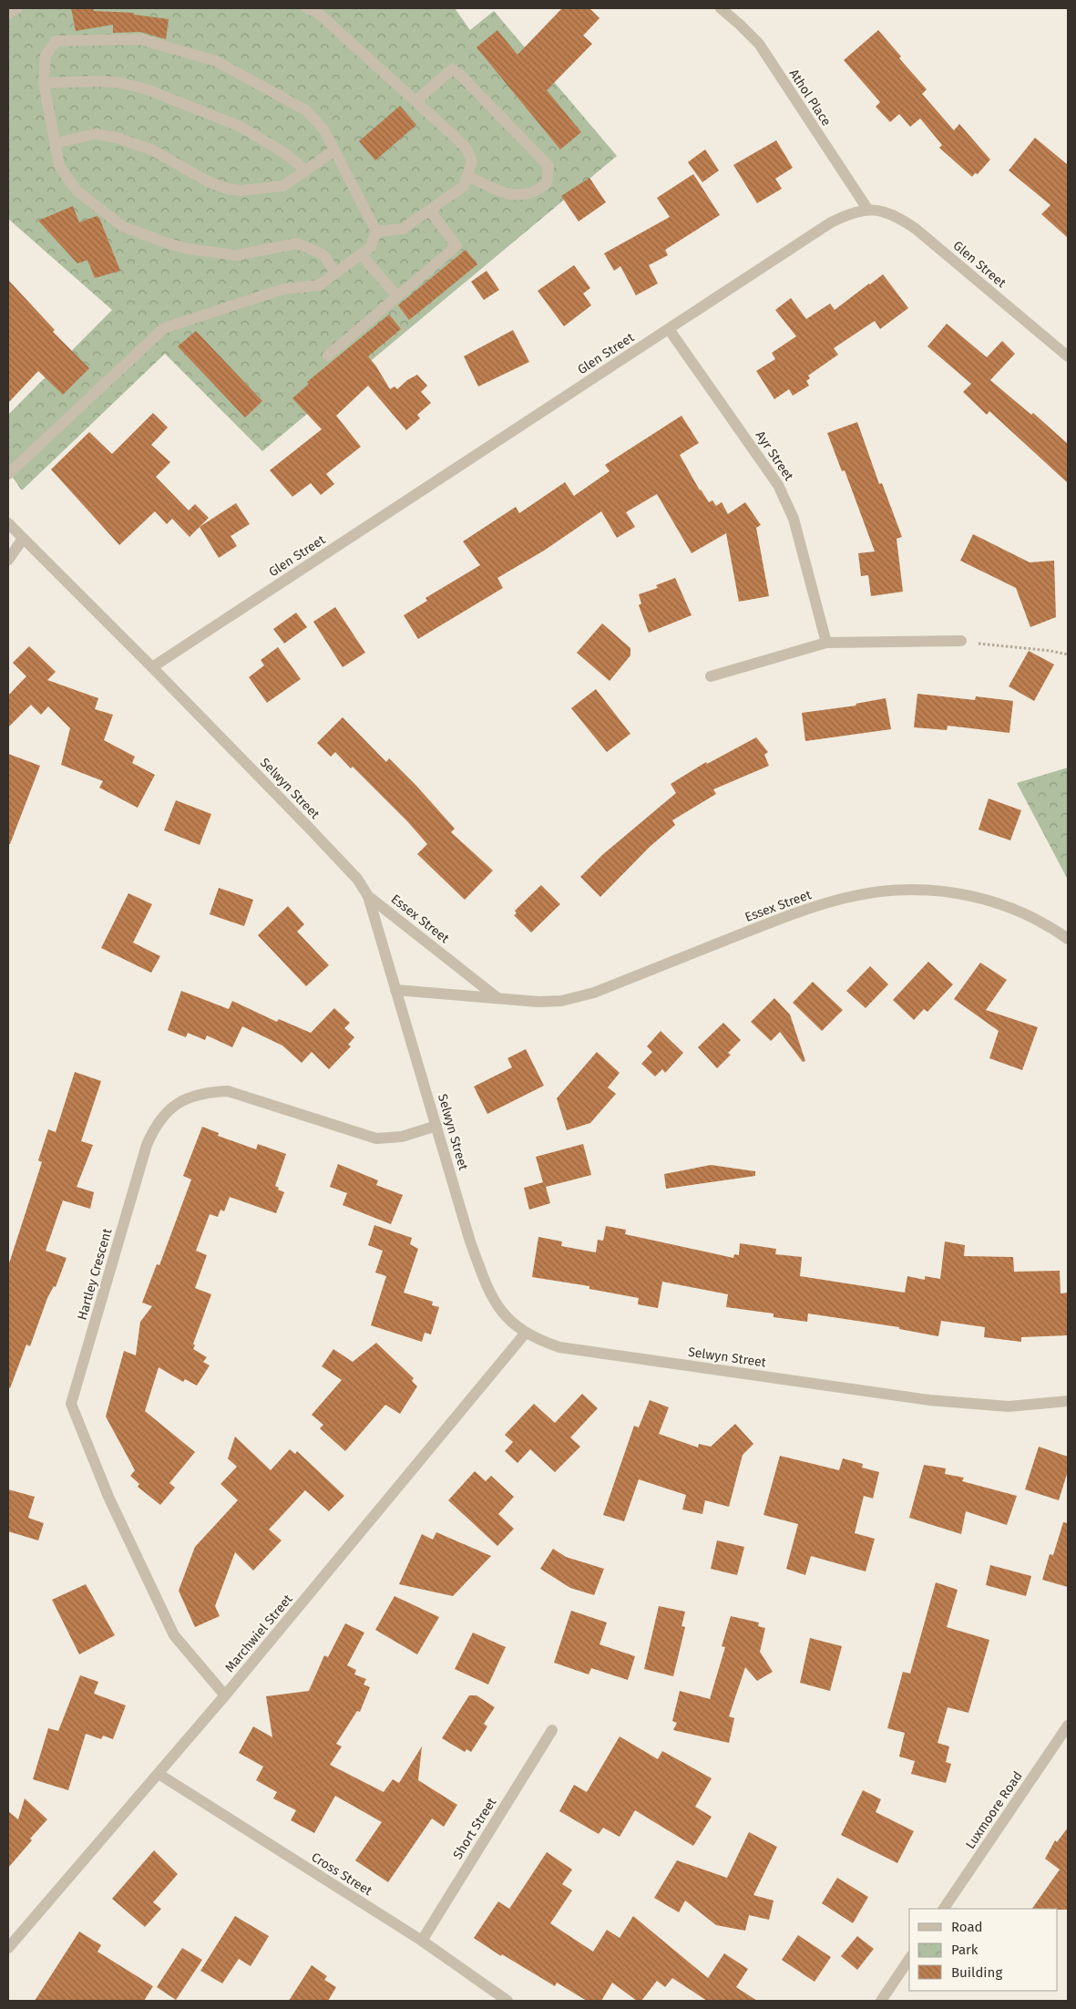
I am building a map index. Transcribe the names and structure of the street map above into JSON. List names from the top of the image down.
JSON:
{
  "streets": {
    "street": [
      "Athol Place",
      "Glen Street",
      "Ayr Street",
      "Selwyn Street",
      "Essex Street",
      "Hartley Crescent",
      "Marchwiel Street",
      "Luxmoore Road",
      "Short Street",
      "Cross Street"
    ]
  },
  "crossings": [
    ["Athol Place", "Glen Street"],
    ["Glen Street", "Ayr Street"],
    ["Glen Street", "Selwyn Street"],
    ["Selwyn Street", "Essex Street"],
    ["Selwyn Street", "Hartley Crescent"],
    ["Selwyn Street", "Marchwiel Street"],
    ["Hartley Crescent", "Marchwiel Street"],
    ["Marchwiel Street", "Cross Street"],
    ["Short Street", "Cross Street"]
  ],
  "legend": ["Road", "Park", "Building"]
}
